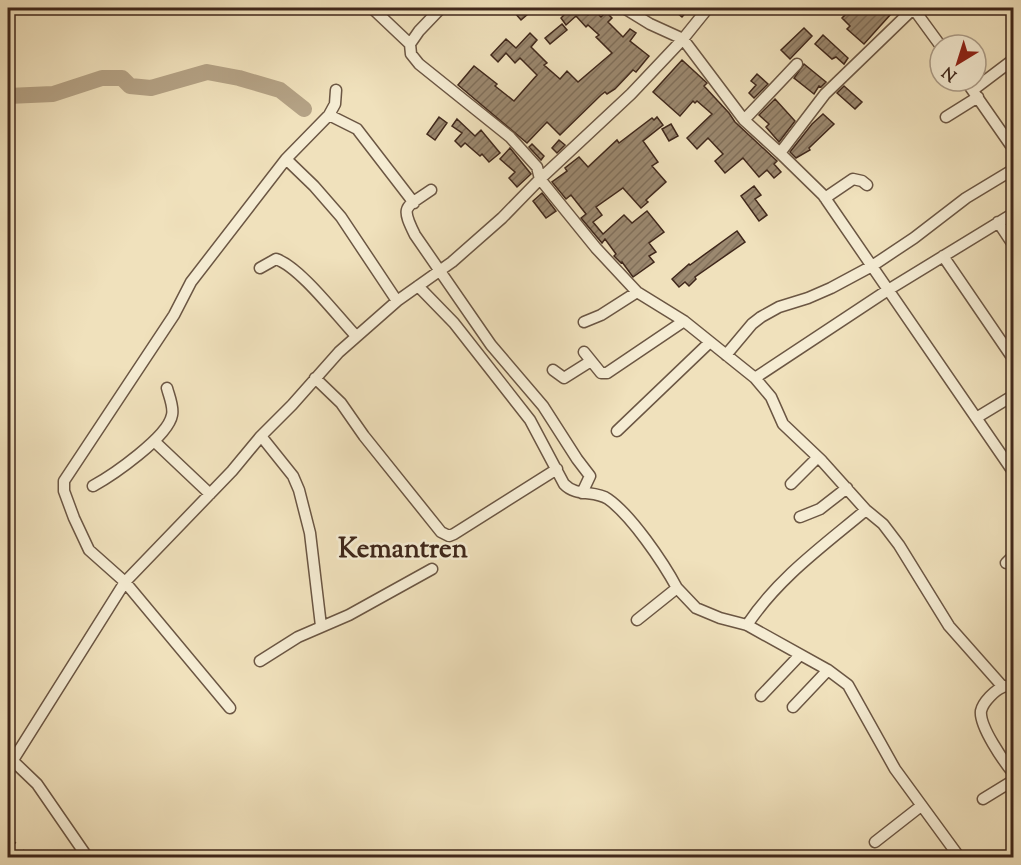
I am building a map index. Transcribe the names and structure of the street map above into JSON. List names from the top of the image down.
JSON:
{
  "districts": ["Kemantren"],
  "north": "bottom left"
}
